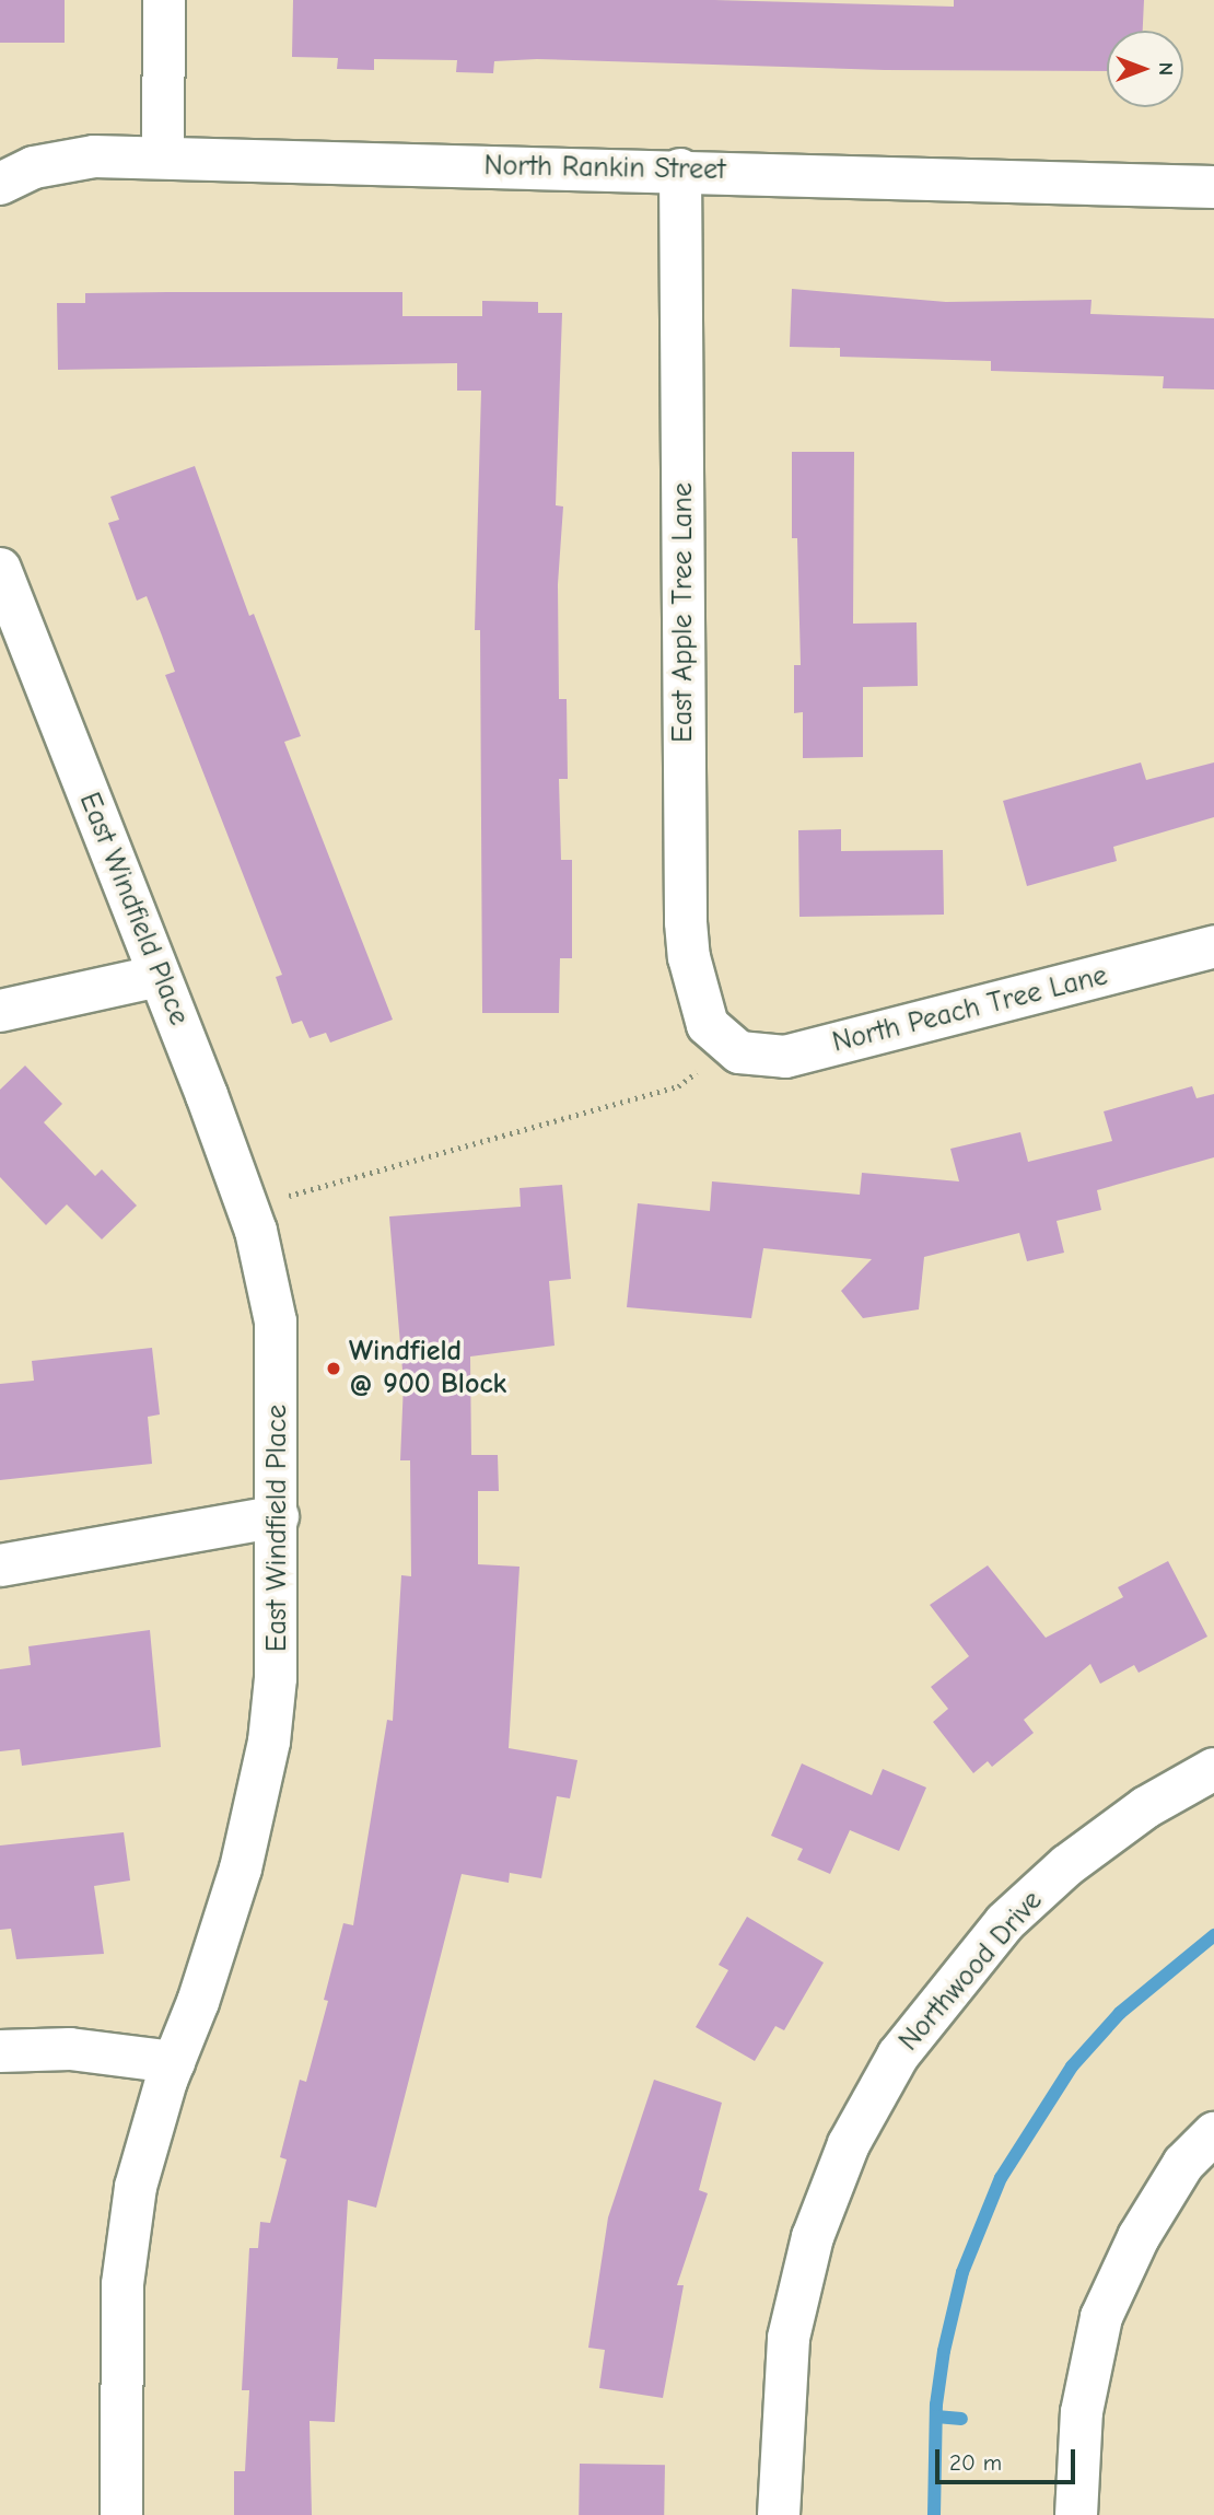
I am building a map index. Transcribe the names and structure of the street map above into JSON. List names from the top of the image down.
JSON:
{
  "streets": {
    "street": [
      "North Rankin Street",
      "East Apple Tree Lane",
      "East Windfield Place",
      "North Peach Tree Lane",
      "Northwood Drive"
    ]
  },
  "crossings": [
    ["North Rankin Street", "East Apple Tree Lane"],
    ["East Apple Tree Lane", "North Peach Tree Lane"]
  ],
  "places": ["Windfield @ 900 Block"],
  "scale_bar": "20 m",
  "north": "right"
}
